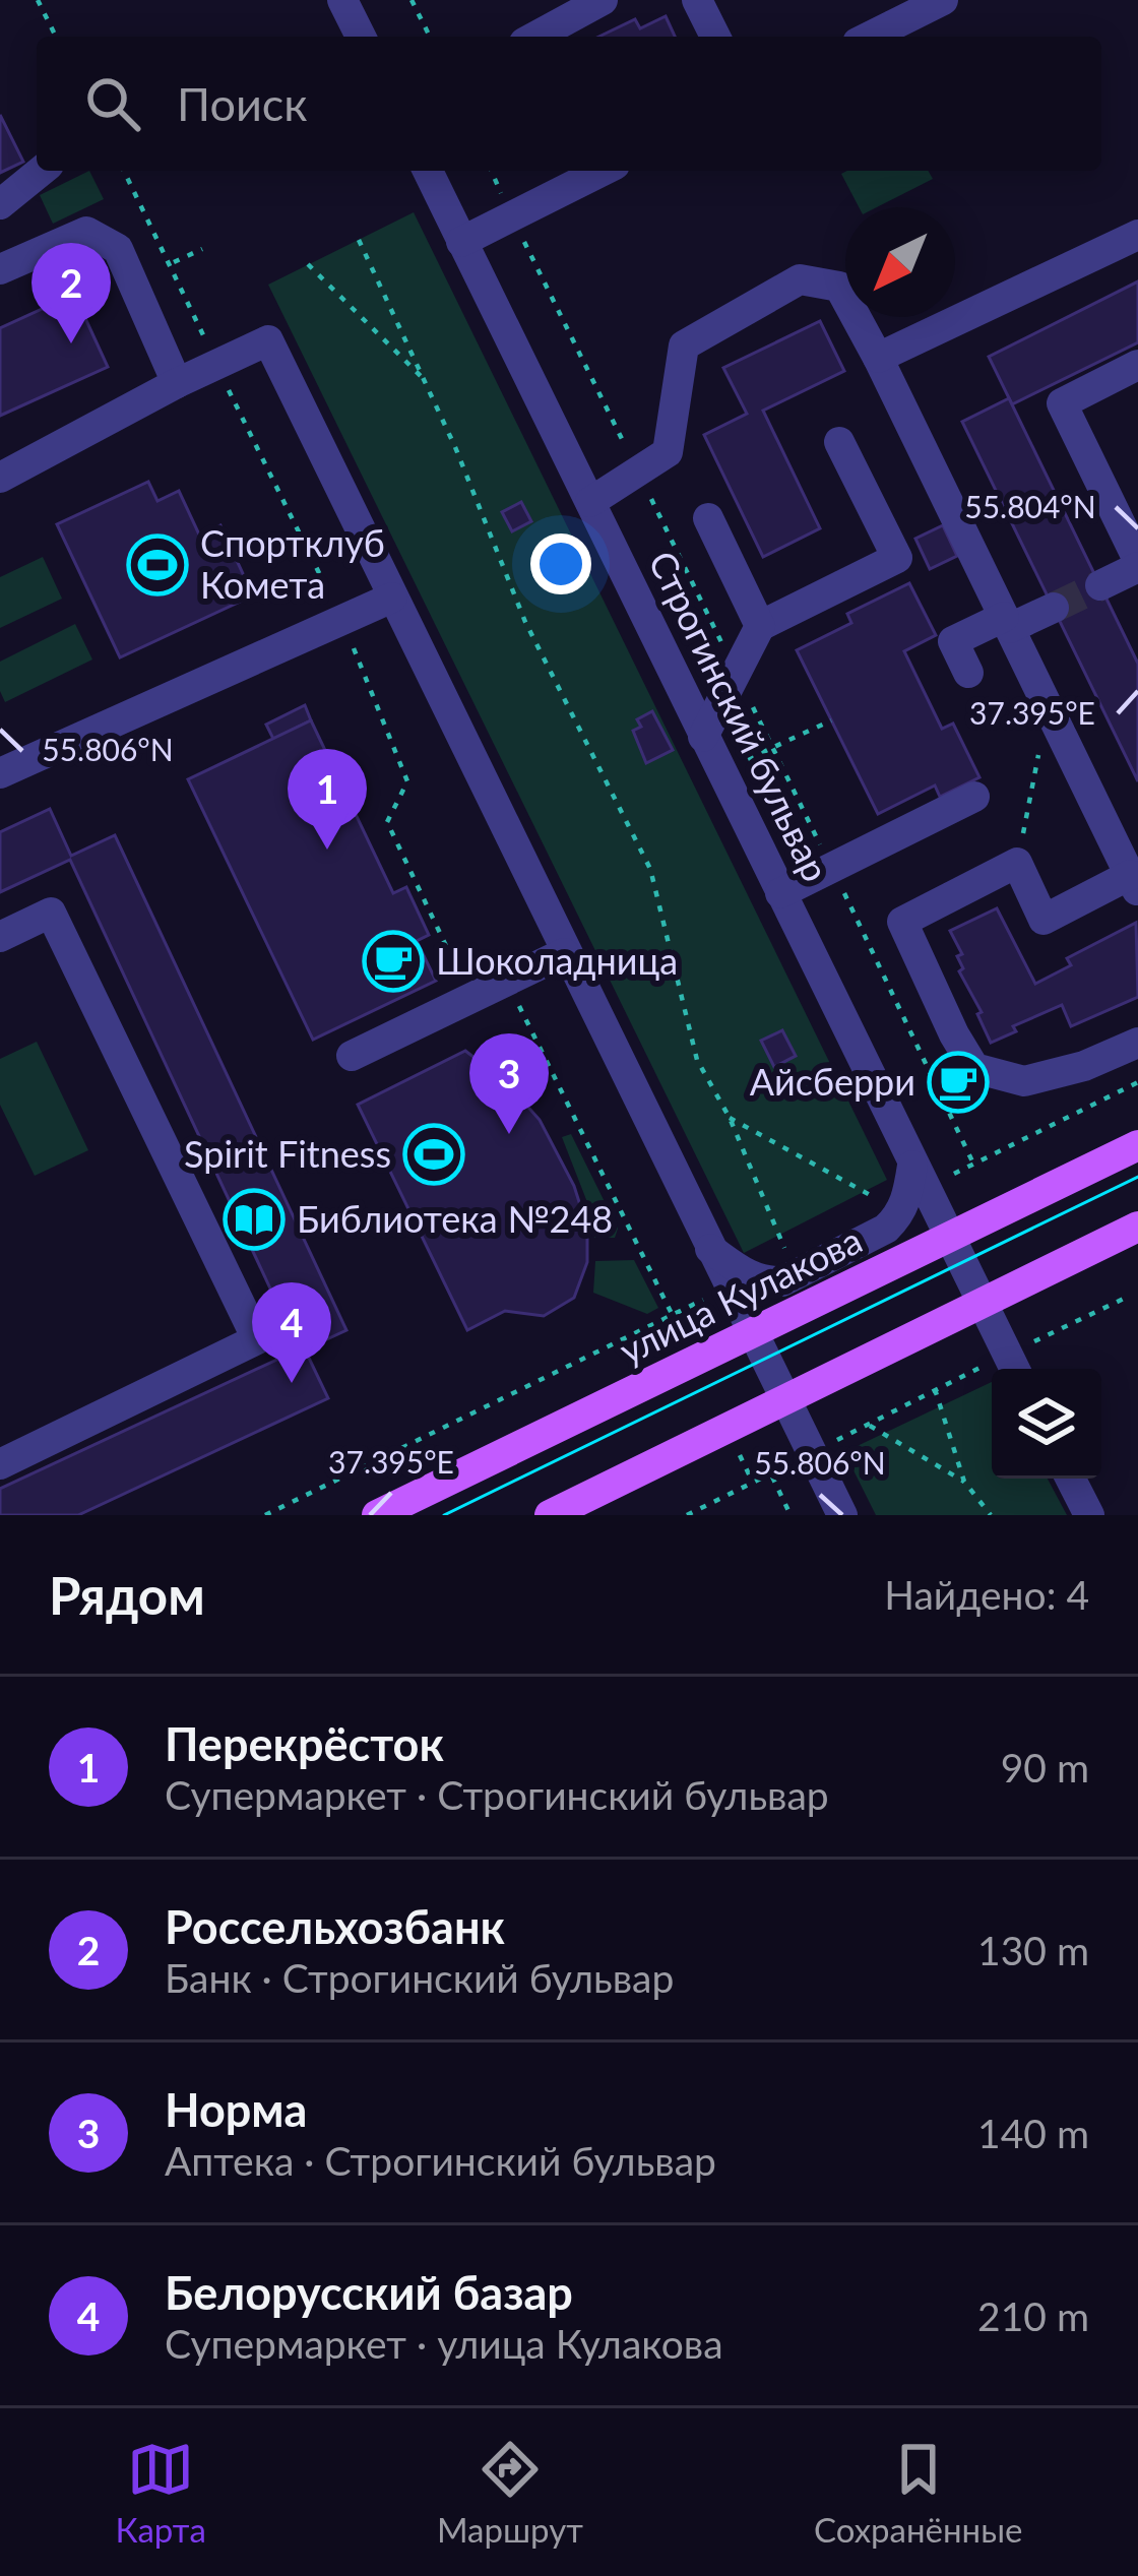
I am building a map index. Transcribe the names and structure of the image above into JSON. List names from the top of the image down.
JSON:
{
  "streets": {
    "main road": ["улица Кулакова"],
    "street": ["Строгинский бульвар"]
  },
  "crossings": [
    ["Строгинский бульвар", "улица Кулакова"]
  ],
  "places": {
    "sports": ["Спортклуб Комета", "Spirit Fitness"],
    "cafe": ["Шоколадница", "Айсберри"],
    "library": ["Библиотека №248"]
  },
  "north": "bottom left",
  "page": {
    "search": "Поиск",
    "pins": [
      "2",
      "1",
      "3",
      "4"
    ],
    "heading": ["Рядом", "Найдено: 4"],
    "list": [
      {
        "mark": "1",
        "name": "Перекрёсток",
        "note": "Супермаркет · Строгинский бульвар",
        "value": "90 m"
      },
      {
        "mark": "2",
        "name": "Россельхозбанк",
        "note": "Банк · Строгинский бульвар",
        "value": "130 m"
      },
      {
        "mark": "3",
        "name": "Норма",
        "note": "Аптека · Строгинский бульвар",
        "value": "140 m"
      },
      {
        "mark": "4",
        "name": "Белорусский базар",
        "note": "Супермаркет · улица Кулакова",
        "value": "210 m"
      }
    ],
    "nav": ["Карта", "Маршрут", "Сохранённые"]
  },
  "coordinates": ["55.804°N", "37.395°E", "55.806°N"]
}
